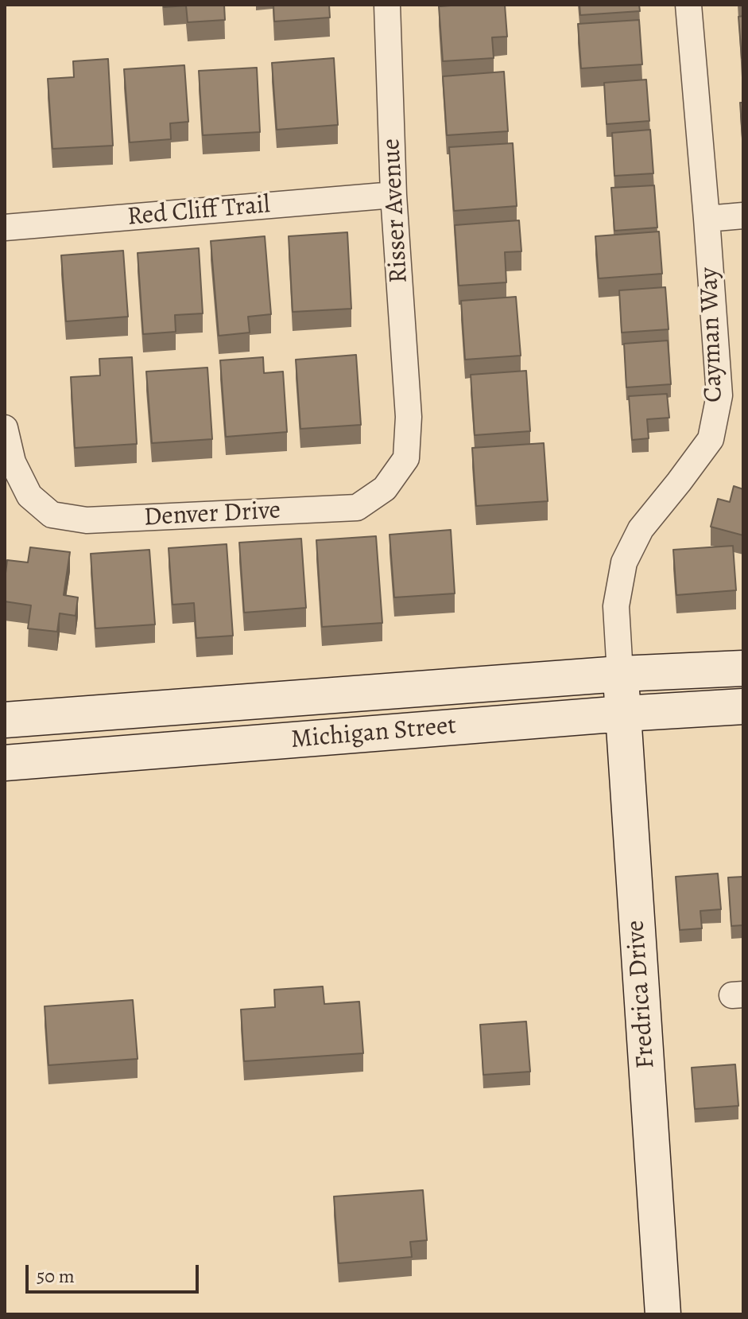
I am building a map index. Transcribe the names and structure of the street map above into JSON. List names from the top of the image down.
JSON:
{
  "streets": {
    "street": [
      "Risser Avenue",
      "Red Cliff Trail",
      "Cayman Way",
      "Denver Drive",
      "Michigan Street",
      "Fredrica Drive"
    ]
  },
  "crossings": [
    ["Risser Avenue", "Red Cliff Trail"],
    ["Risser Avenue", "Denver Drive"],
    ["Cayman Way", "Michigan Street"],
    ["Cayman Way", "Fredrica Drive"],
    ["Michigan Street", "Fredrica Drive"]
  ],
  "scale_bar": "50 m"
}
